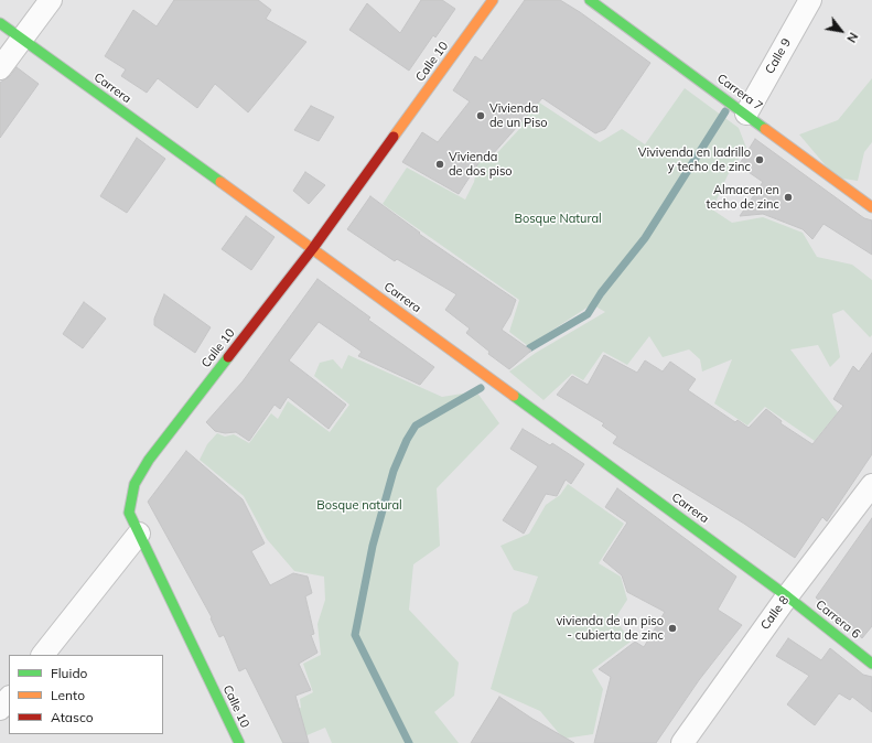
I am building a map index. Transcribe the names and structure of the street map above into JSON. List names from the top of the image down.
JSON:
{
  "streets": {
    "street": [
      "Calle 9",
      "Calle 10",
      "Carrera",
      "Carrera 7",
      "Calle 8",
      "Carrera 6"
    ]
  },
  "crossings": [
    ["Calle 9", "Carrera 7"],
    ["Calle 10", "Carrera"],
    ["Carrera", "Calle 8"],
    ["Carrera", "Carrera 6"],
    ["Calle 8", "Carrera 6"]
  ],
  "parks": ["Bosque Natural", "Bosque natural"],
  "places": [
    "Vivienda de un Piso",
    "Vivivenda en ladrillo y techo de zinc",
    "Vivienda de dos piso",
    "Almacen en techo de zinc",
    "vivienda de un piso - cubierta de zinc"
  ],
  "legend": ["Fluido", "Lento", "Atasco"],
  "north": "bottom right"
}
